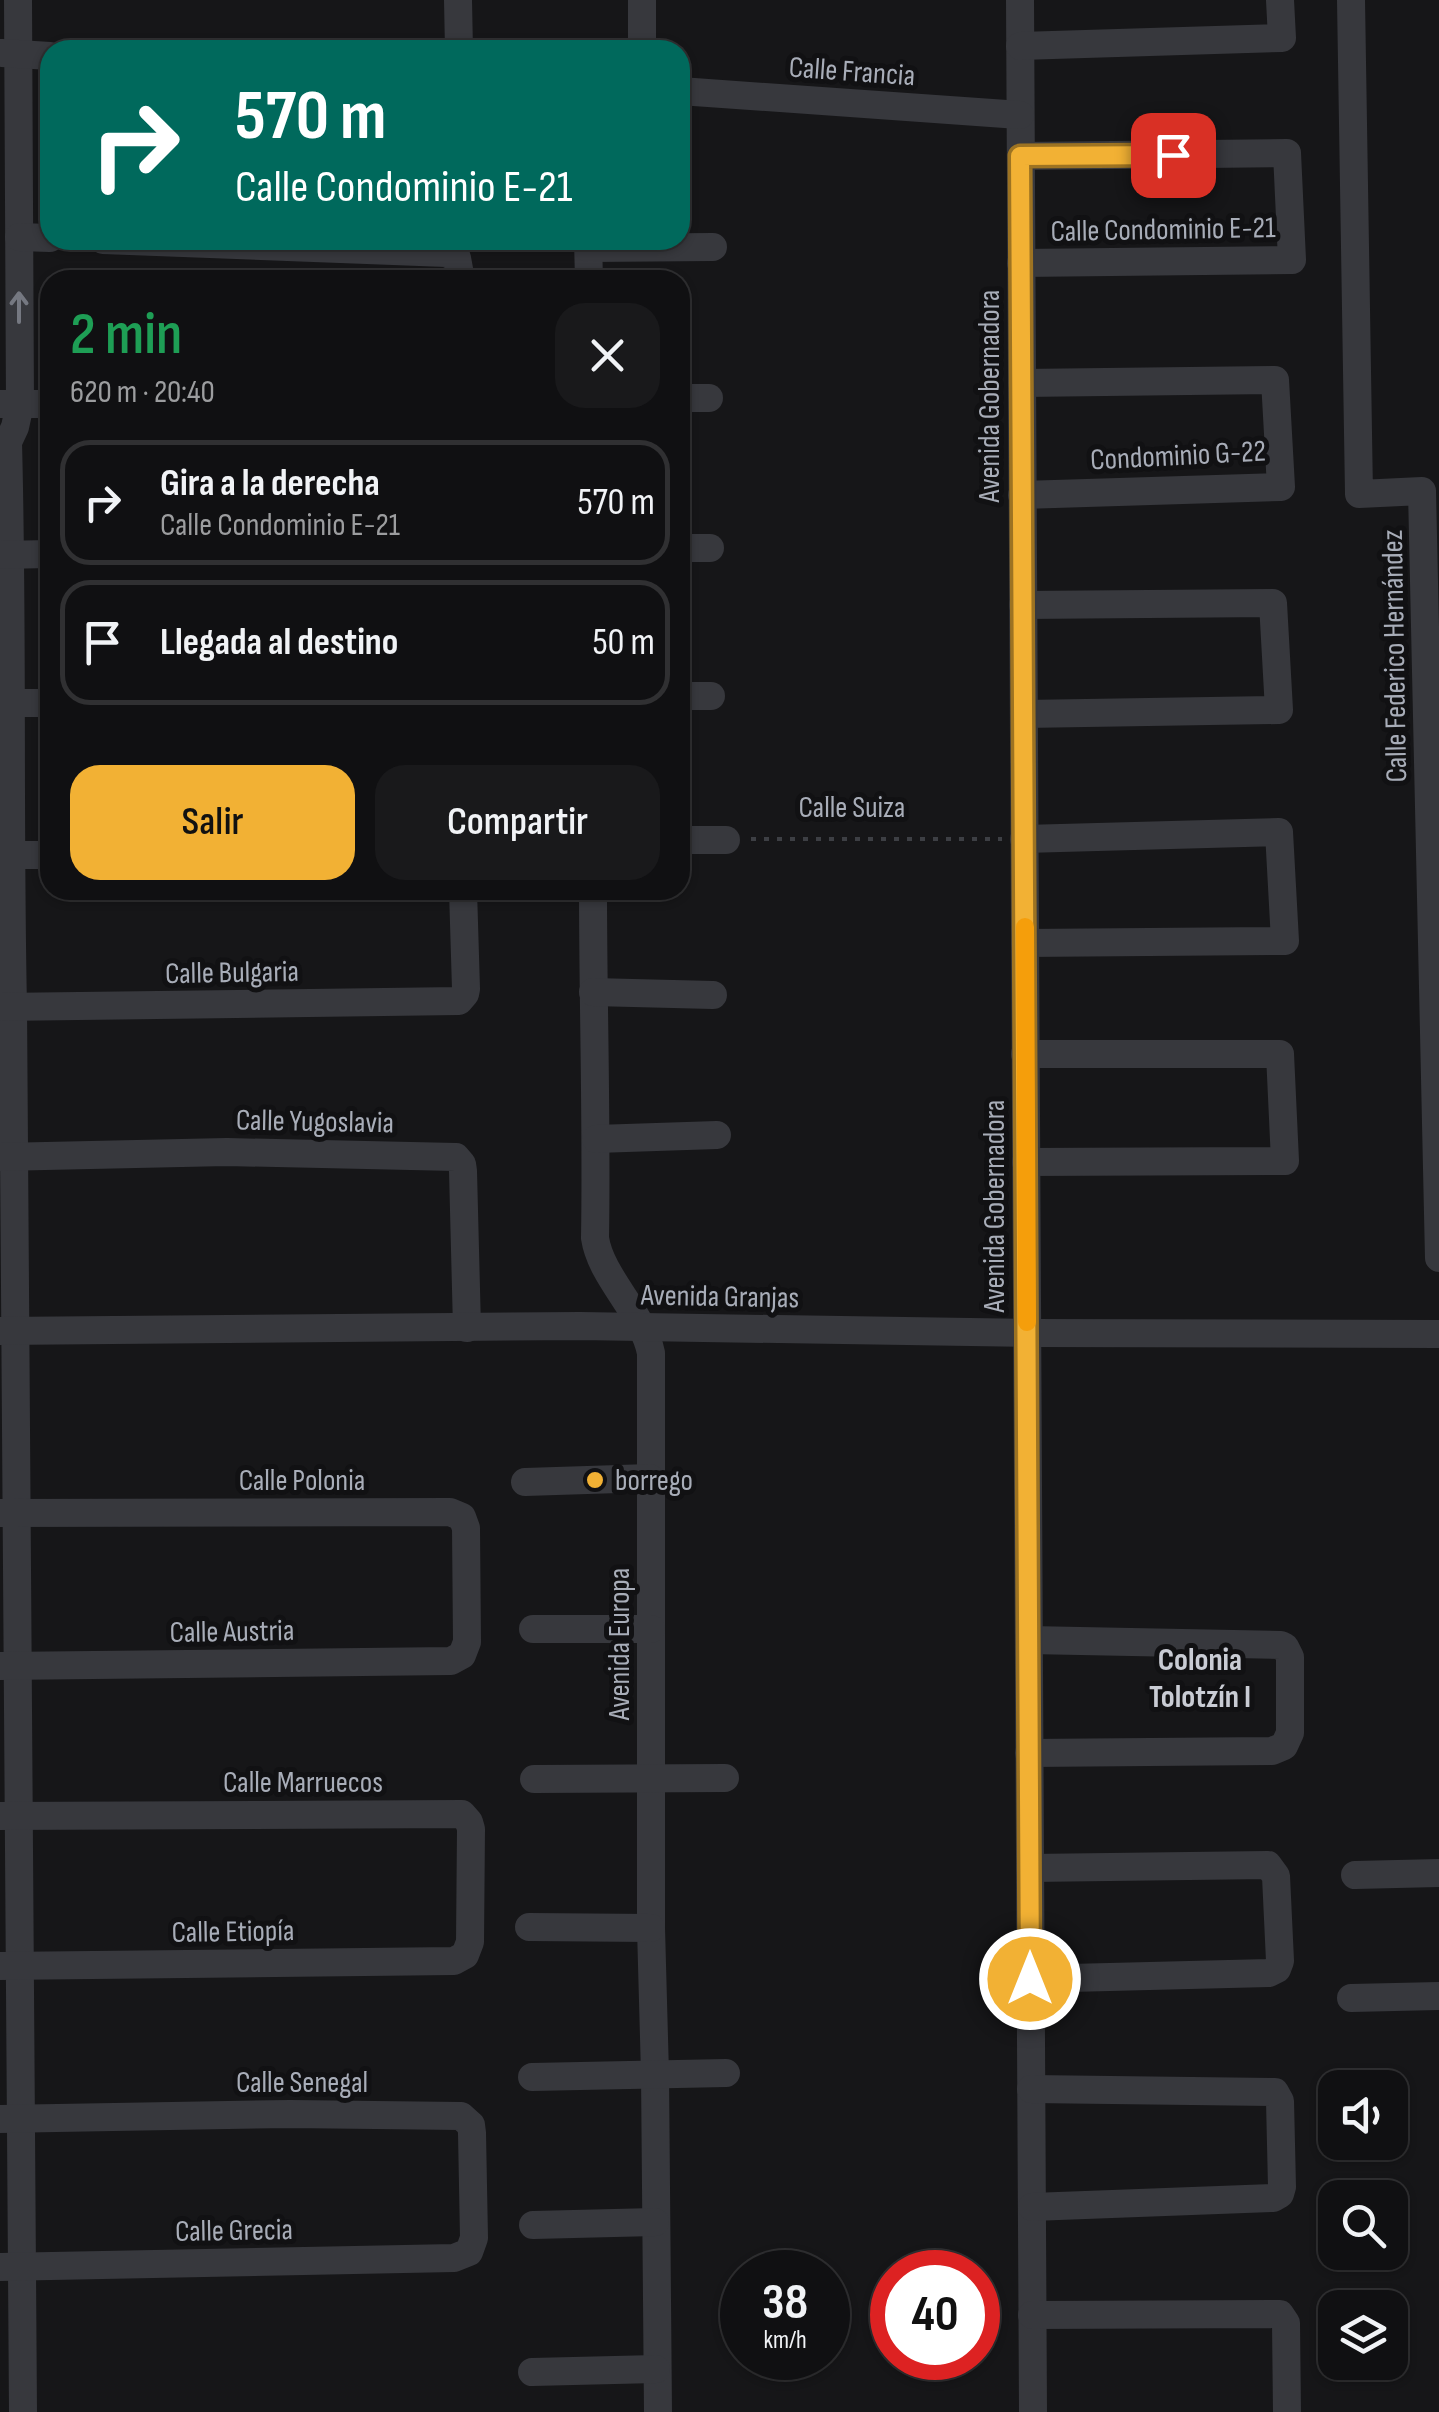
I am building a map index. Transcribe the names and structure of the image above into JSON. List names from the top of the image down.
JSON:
{
  "streets": {
    "street": [
      "Calle Francia",
      "Calle Condominio E-21",
      "Avenida Gobernadora",
      "Condominio G-22",
      "Calle Federico Hernández",
      "Calle Bulgaria",
      "Calle Yugoslavia",
      "Avenida Granjas",
      "Calle Polonia",
      "Calle Austria",
      "Avenida Europa",
      "Calle Marruecos",
      "Calle Etiopía",
      "Calle Senegal",
      "Calle Grecia"
    ],
    "path": ["Calle Suiza"]
  },
  "crossings": [
    ["Calle Francia", "Avenida Gobernadora"],
    ["Calle Condominio E-21", "Avenida Gobernadora"],
    ["Avenida Gobernadora", "Condominio G-22"],
    ["Avenida Gobernadora", "Calle Suiza"],
    ["Avenida Gobernadora", "Avenida Granjas"],
    ["Calle Yugoslavia", "Avenida Granjas"],
    ["Avenida Granjas", "Avenida Europa"],
    ["Calle Polonia", "Calle Austria"],
    ["Calle Marruecos", "Calle Etiopía"],
    ["Calle Senegal", "Calle Grecia"]
  ],
  "districts": ["Colonia Tolotzín I"],
  "places": ["borrego"],
  "page": {
    "turn": ["570 m", "Calle Condominio E-21"],
    "heading": ["2 min", "620 m · 20:40"],
    "list": [
      {
        "name": "Gira a la derecha",
        "note": "Calle Condominio E-21",
        "value": "570 m"
      },
      {
        "name": "Llegada al destino",
        "value": "50 m"
      }
    ],
    "buttons": ["Salir", "Compartir"],
    "speed": "38 km/h",
    "limit": "40"
  }
}
